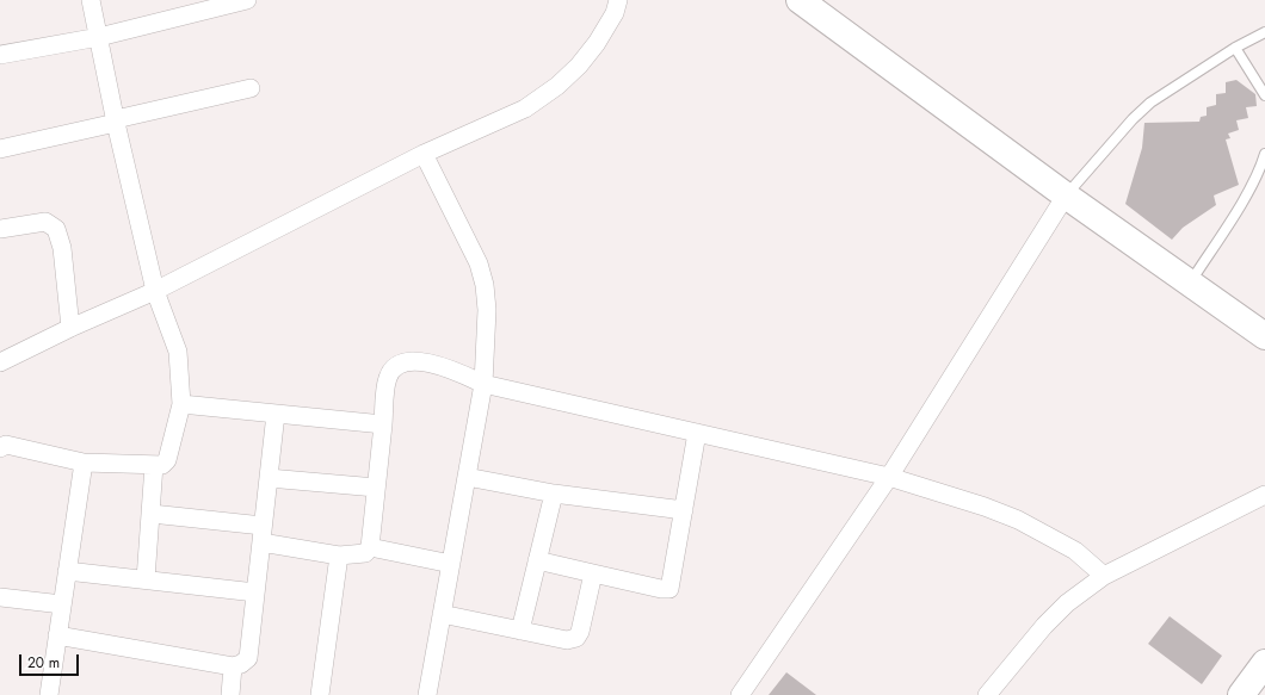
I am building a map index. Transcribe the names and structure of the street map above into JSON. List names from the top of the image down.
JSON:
{
  "scale_bar": "20 m"
}
